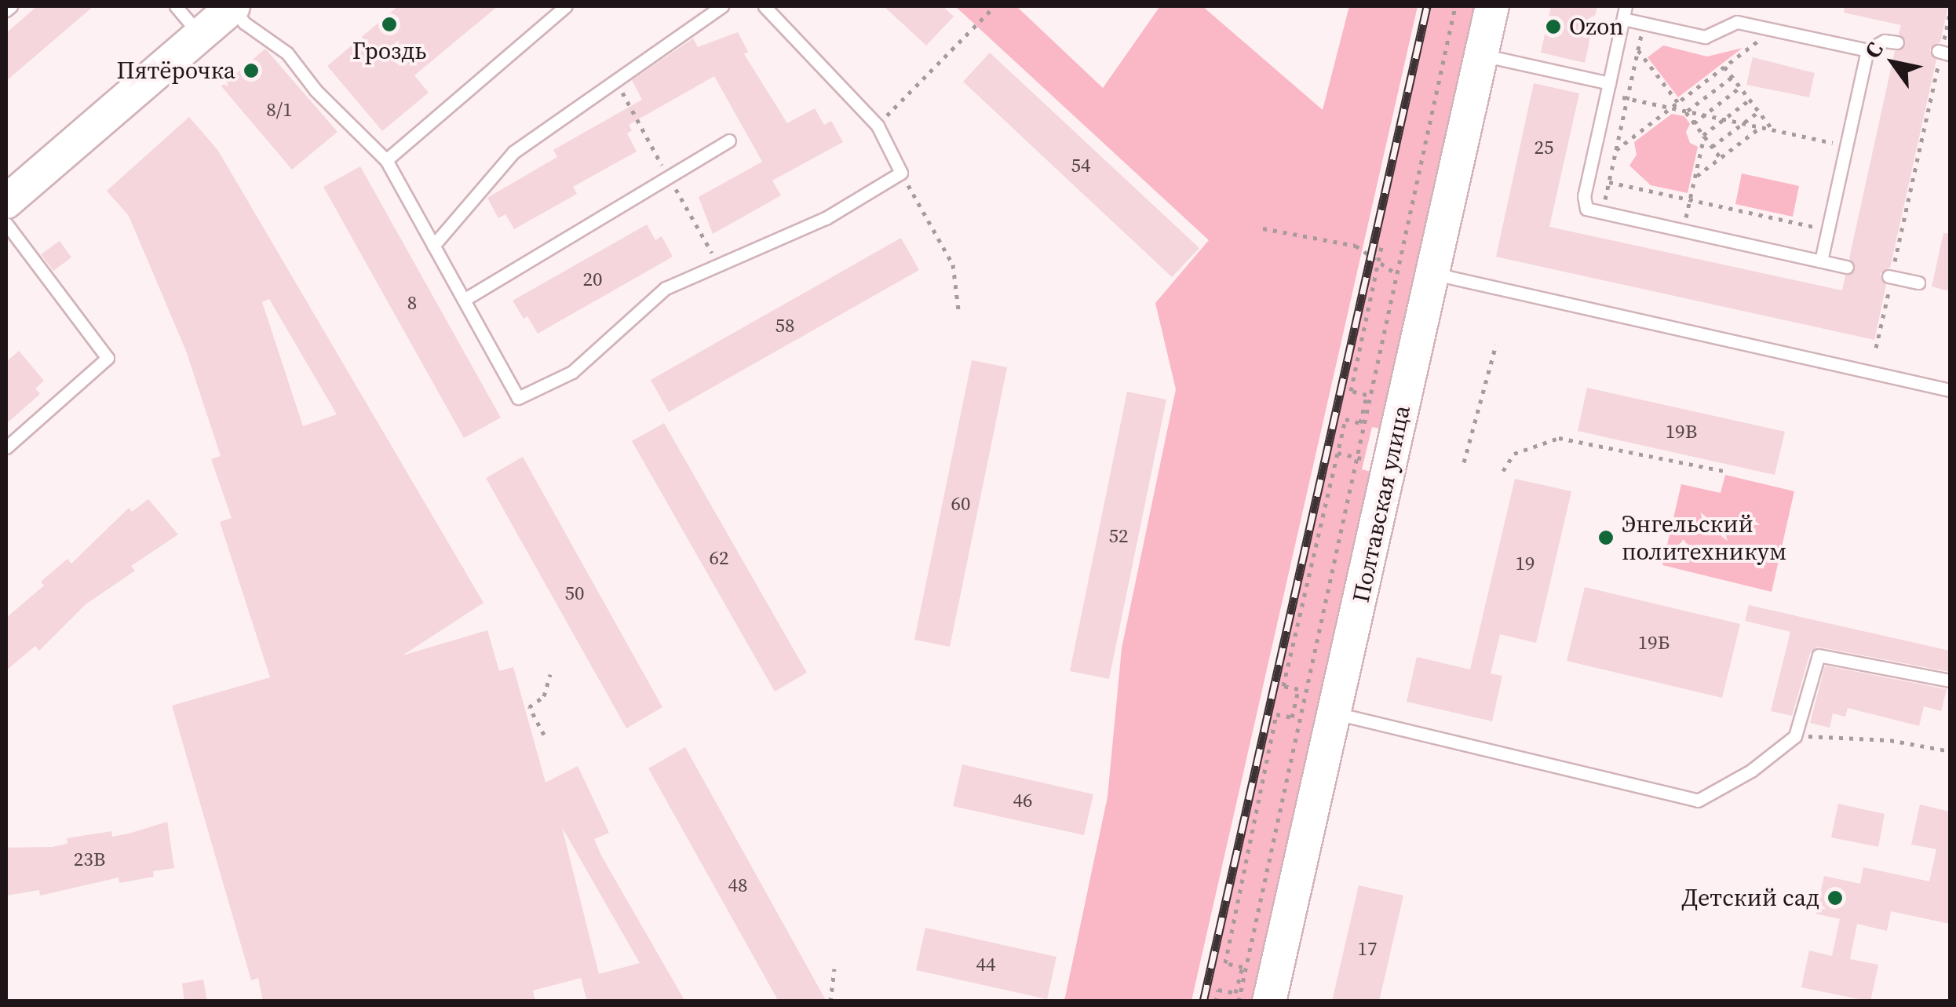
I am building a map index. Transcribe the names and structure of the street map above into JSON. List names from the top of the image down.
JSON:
{
  "streets": {
    "street": ["Полтавская улица"]
  },
  "places": [
    "Гроздь",
    "Ozon",
    "Пятёрочка",
    "Энгельский политехникум",
    "Детский сад"
  ],
  "house_numbers": [
    "8/1",
    "25",
    "54",
    "20",
    "8",
    "58",
    "19В",
    "60",
    "52",
    "62",
    "19",
    "50",
    "19Б",
    "46",
    "23В",
    "48",
    "17",
    "44"
  ],
  "north": "top left"
}
